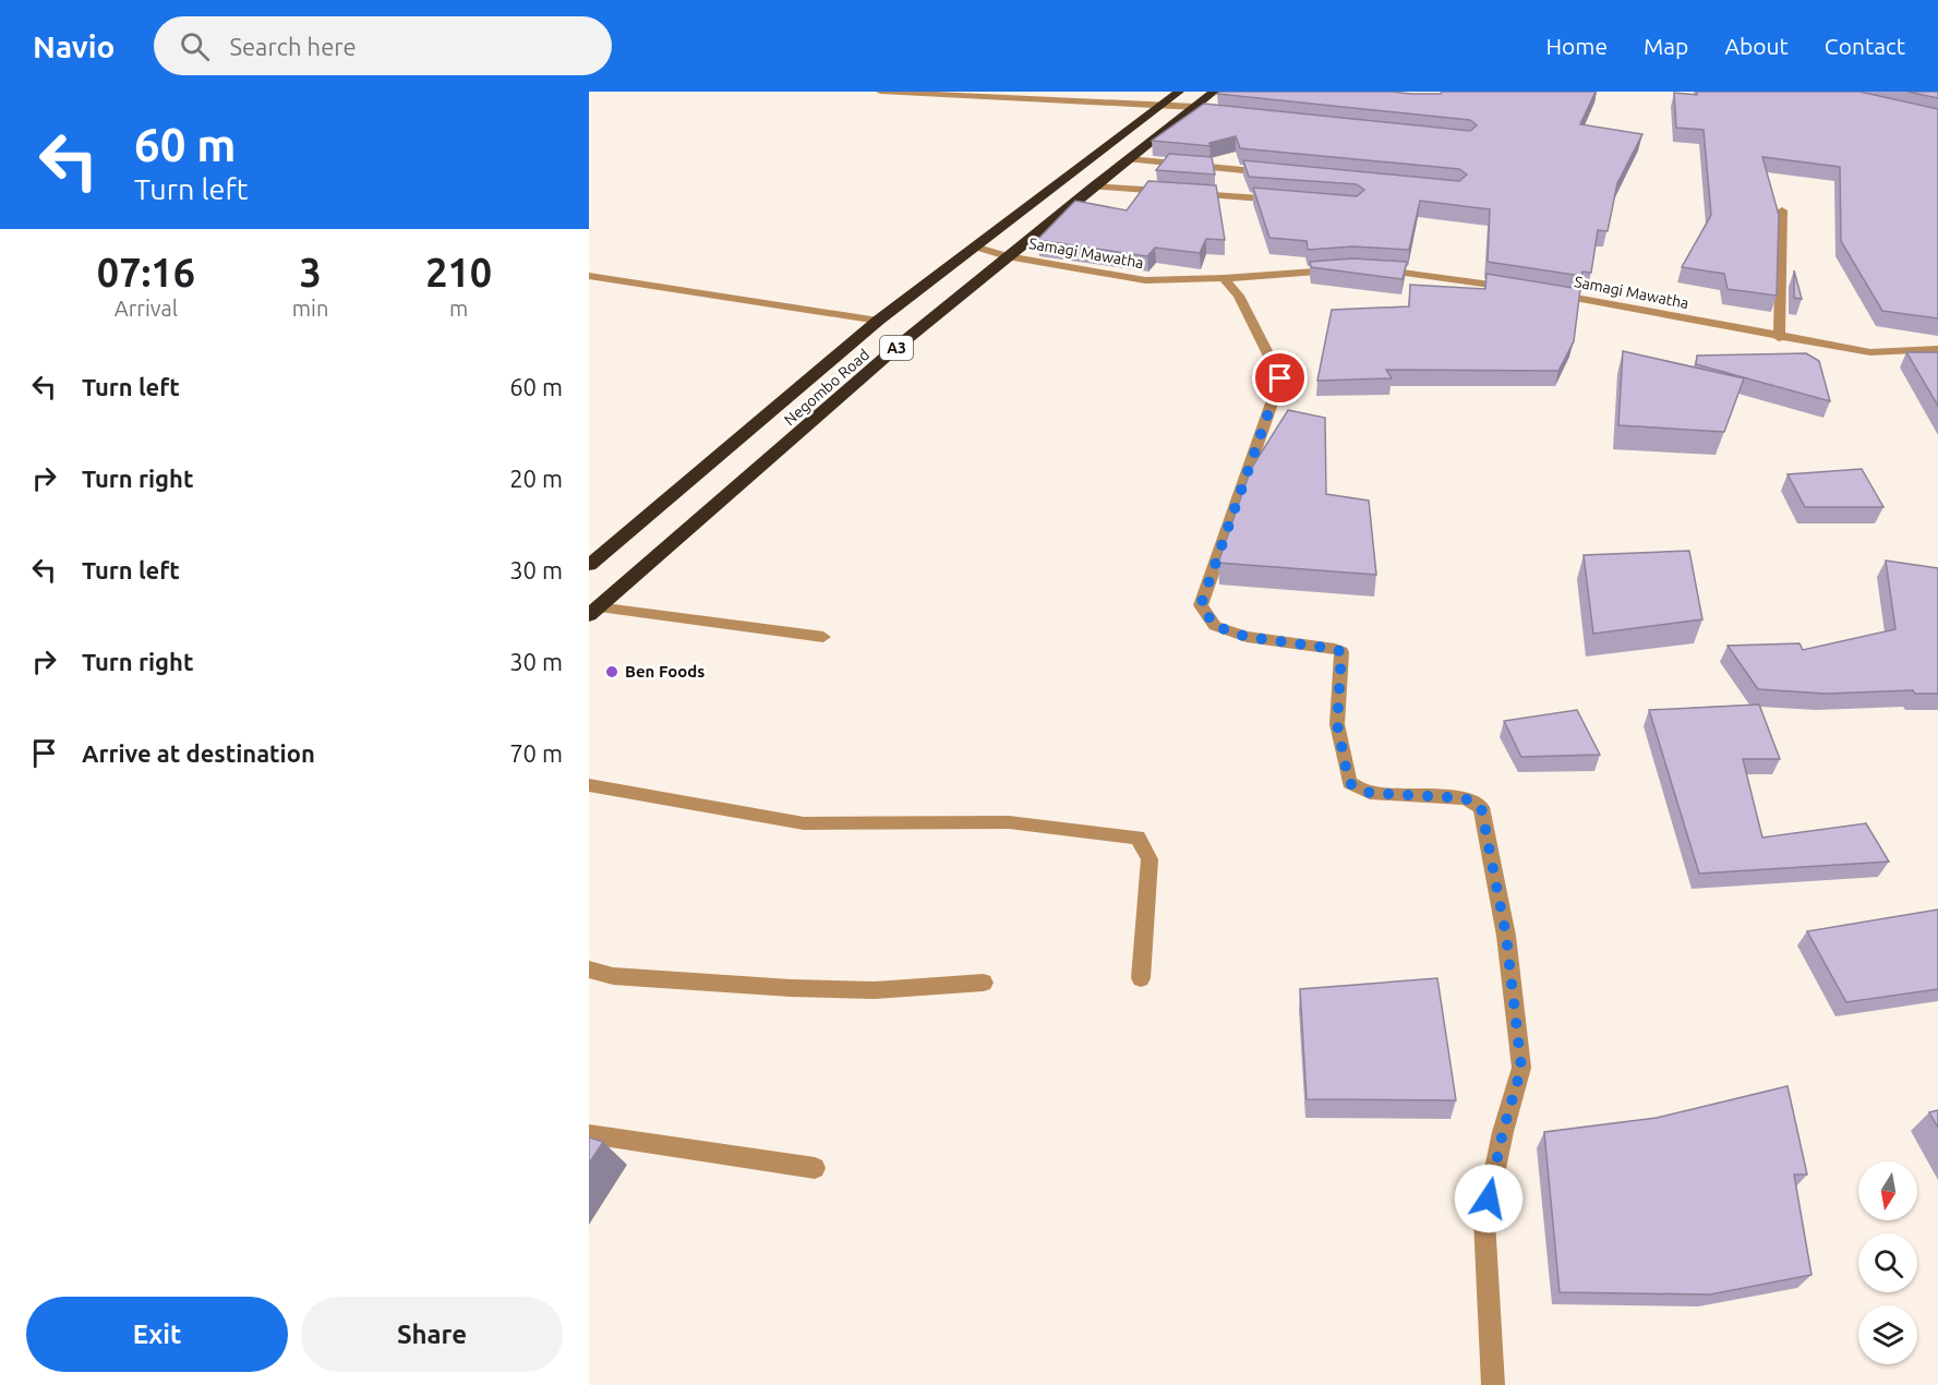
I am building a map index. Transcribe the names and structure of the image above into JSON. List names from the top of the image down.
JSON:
{
  "streets": {
    "highway": ["A3", "Negombo Road"],
    "street": ["Samagi Mawatha"]
  },
  "crossings": [
    ["Samagi Mawatha", "Negombo Road"]
  ],
  "places": ["Ben Foods"],
  "north": "bottom",
  "page": {
    "header": "Navio",
    "search": "Search here",
    "nav": [
      "Home",
      "Map",
      "About",
      "Contact"
    ],
    "turn": ["60 m", "Turn left"],
    "eta": [
      "07:16",
      "Arrival",
      "3",
      "min",
      "210",
      "m"
    ],
    "list": [
      {
        "name": "Turn left",
        "value": "60 m"
      },
      {
        "name": "Turn right",
        "value": "20 m"
      },
      {
        "name": "Turn left",
        "value": "30 m"
      },
      {
        "name": "Turn right",
        "value": "30 m"
      },
      {
        "name": "Arrive at destination",
        "value": "70 m"
      }
    ],
    "buttons": ["Exit", "Share"]
  }
}
